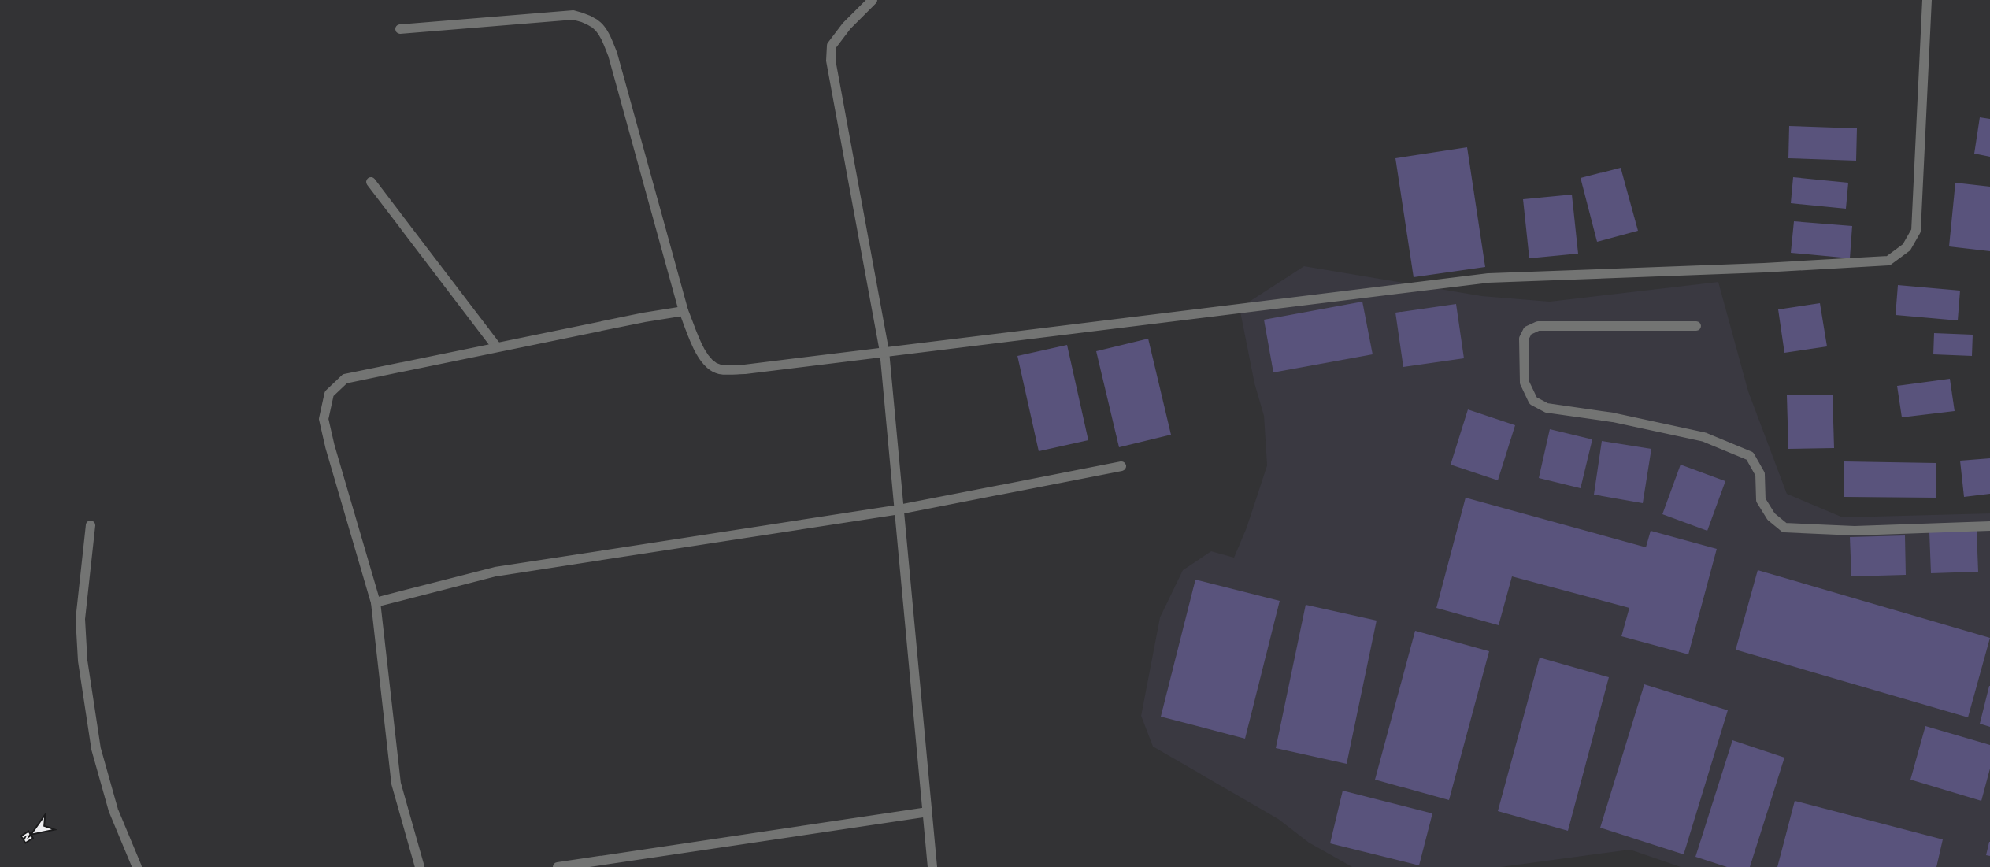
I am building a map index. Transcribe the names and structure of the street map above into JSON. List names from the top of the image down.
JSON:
{
  "north": "bottom left"
}
